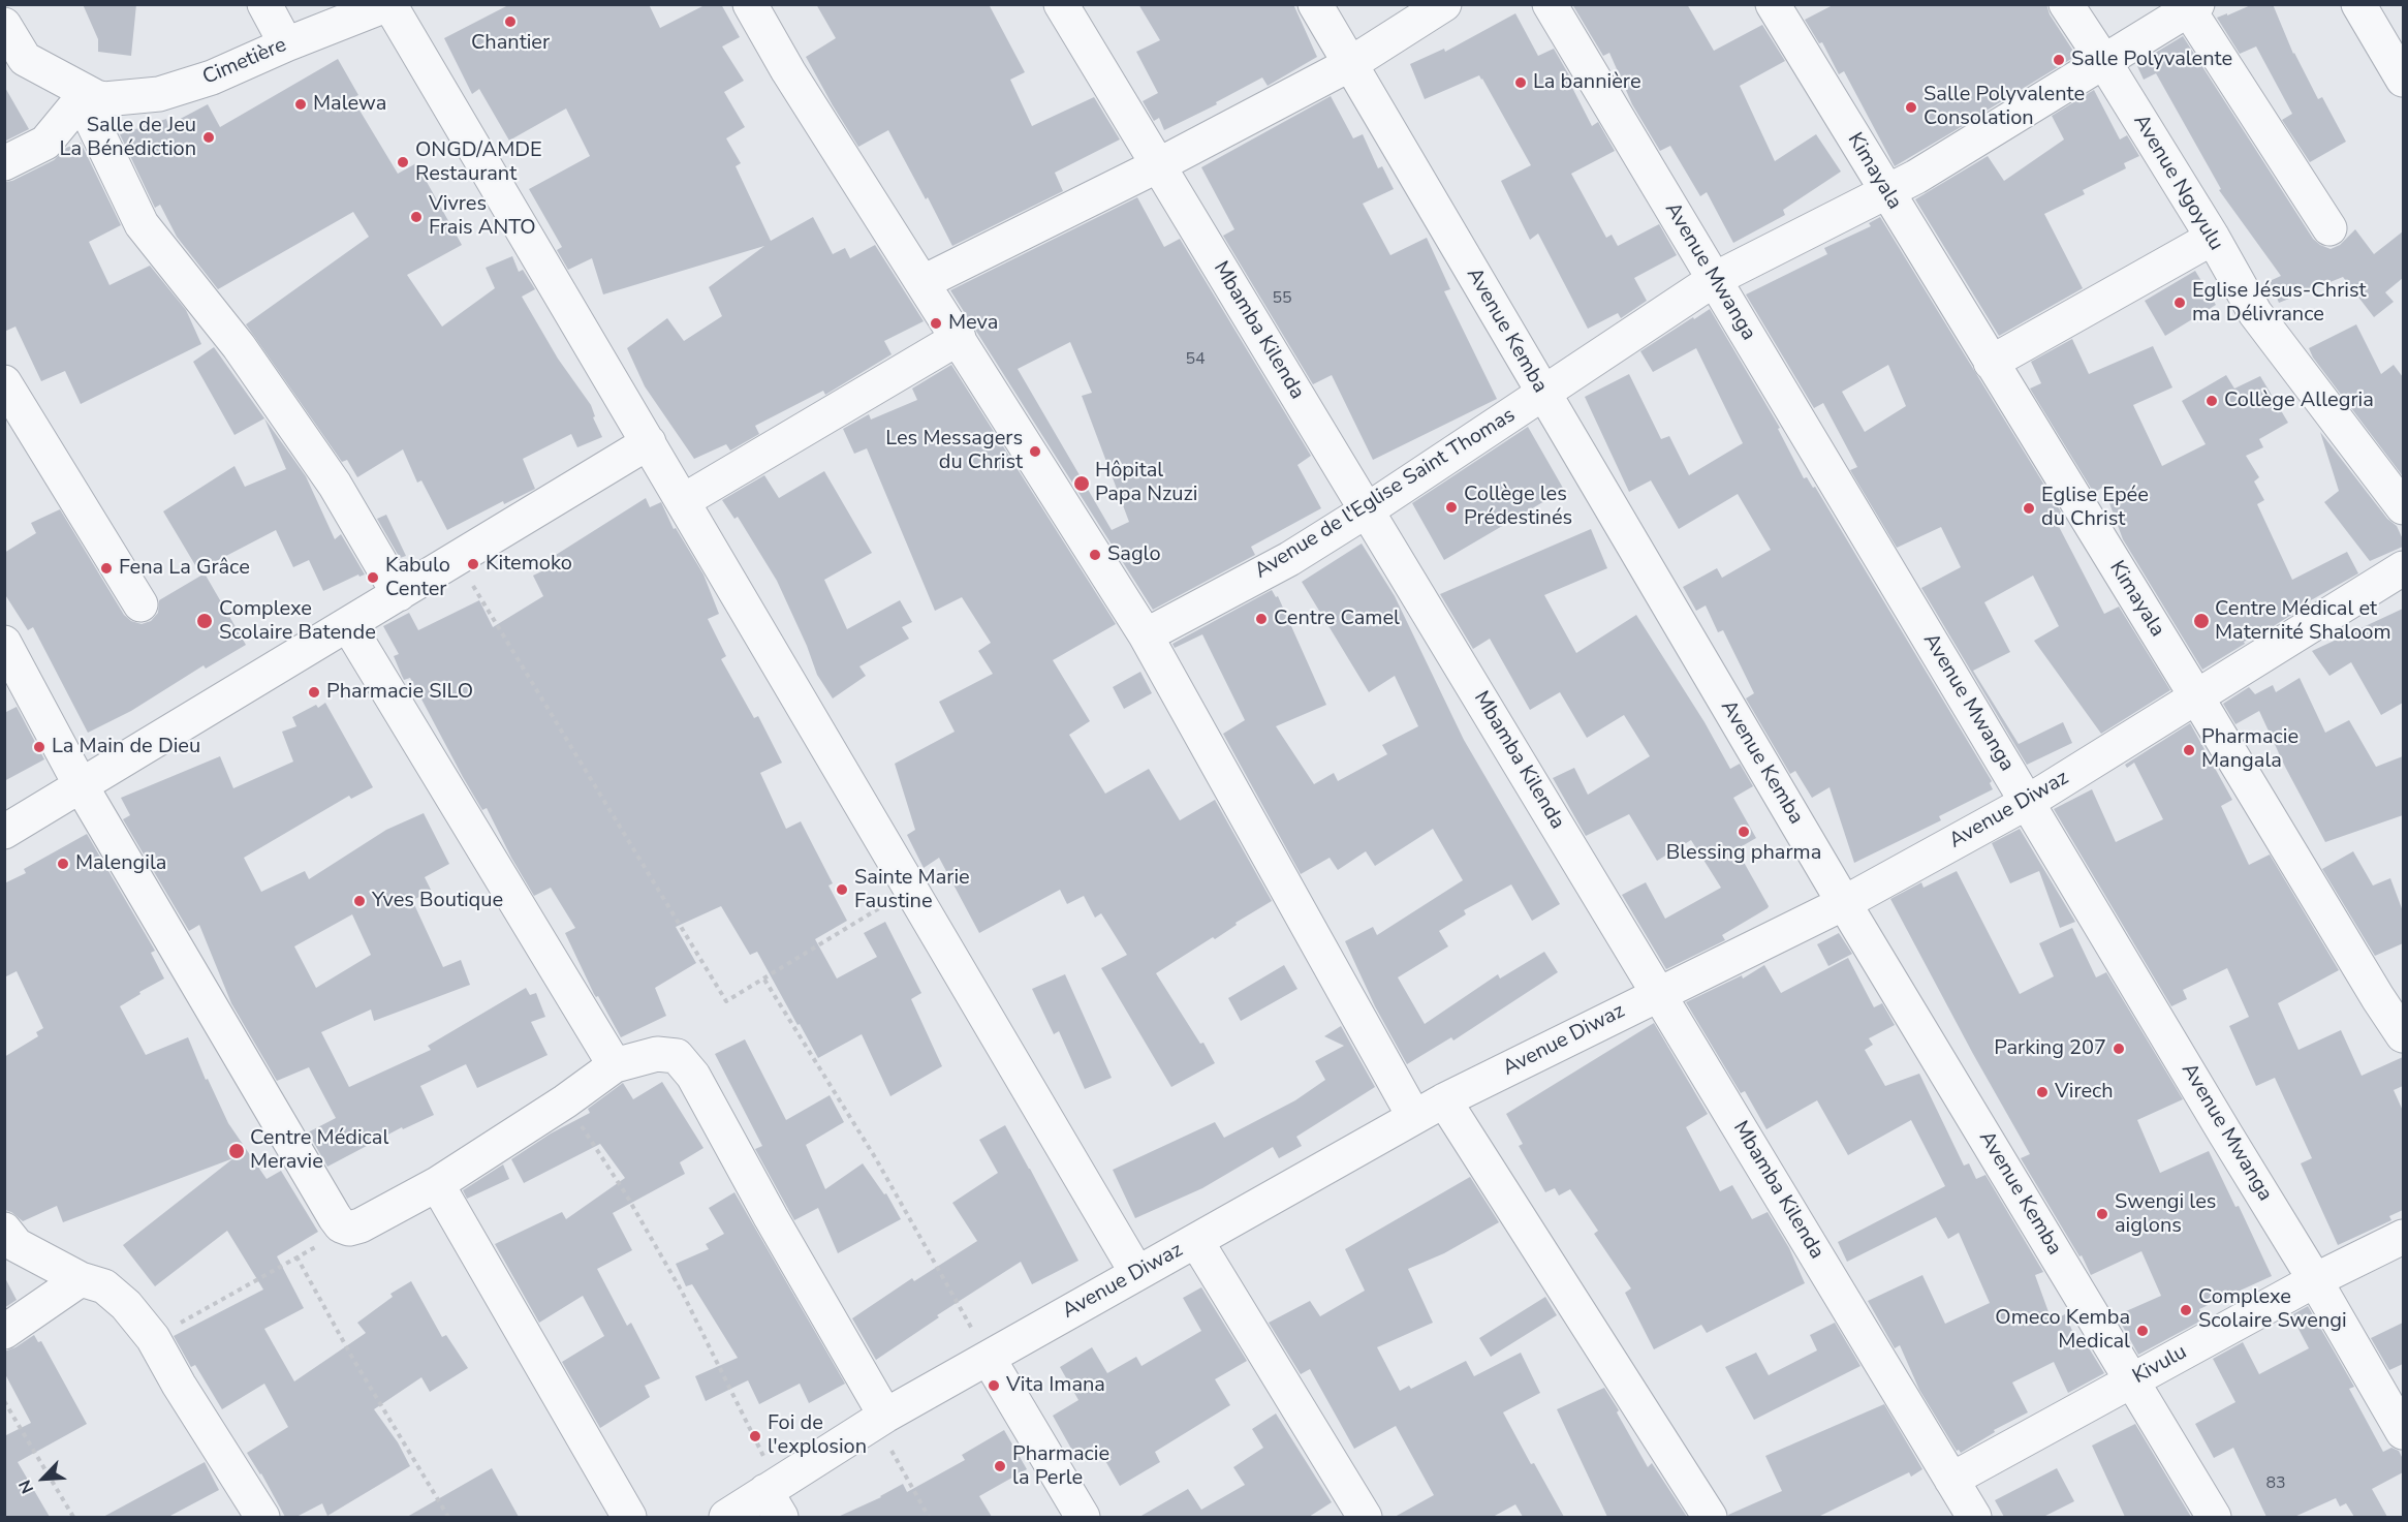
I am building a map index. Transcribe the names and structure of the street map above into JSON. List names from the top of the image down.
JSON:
{
  "streets": {
    "street": [
      "Cimetière",
      "Kimayala",
      "Avenue Ngoyulu",
      "Avenue Mwanga",
      "Mbamba Kilenda",
      "Avenue Kemba",
      "Avenue de l'Eglise Saint Thomas",
      "Avenue Diwaz",
      "Kivulu"
    ]
  },
  "crossings": [
    ["Kimayala", "Avenue de l'Eglise Saint Thomas"],
    ["Kimayala", "Avenue Diwaz"],
    ["Avenue Ngoyulu", "Avenue de l'Eglise Saint Thomas"],
    ["Avenue Mwanga", "Avenue de l'Eglise Saint Thomas"],
    ["Avenue Mwanga", "Avenue Diwaz"],
    ["Avenue Mwanga", "Kivulu"],
    ["Mbamba Kilenda", "Avenue de l'Eglise Saint Thomas"],
    ["Mbamba Kilenda", "Avenue Diwaz"],
    ["Mbamba Kilenda", "Kivulu"],
    ["Avenue Kemba", "Avenue de l'Eglise Saint Thomas"],
    ["Avenue Kemba", "Avenue Diwaz"],
    ["Avenue Kemba", "Kivulu"]
  ],
  "places": [
    "Chantier",
    "Salle Polyvalente",
    "La bannière",
    "Malewa",
    "Salle Polyvalente Consolation",
    "Salle de Jeu La Bénédiction",
    "ONGD/AMDE Restaurant",
    "Vivres Frais ANTO",
    "Eglise Jésus-Christ ma Délivrance",
    "Meva",
    "Collège Allegria",
    "Les Messagers du Christ",
    "Hôpital Papa Nzuzi",
    "Collège les Prédestinés",
    "Eglise Epée du Christ",
    "Saglo",
    "Kitemoko",
    "Fena La Grâce",
    "Kabulo Center",
    "Centre Camel",
    "Complexe Scolaire Batende",
    "Centre Médical et Maternité Shaloom",
    "Pharmacie SILO",
    "La Main de Dieu",
    "Pharmacie Mangala",
    "Blessing pharma",
    "Malengila",
    "Sainte Marie Faustine",
    "Yves Boutique",
    "Parking 207",
    "Virech",
    "Centre Médical Meravie",
    "Swengi les aiglons",
    "Complexe Scolaire Swengi",
    "Omeco Kemba Medical",
    "Vita Imana",
    "Foi de l'explosion",
    "Pharmacie la Perle"
  ],
  "house_numbers": ["55", "54", "83"],
  "north": "bottom left"
}
